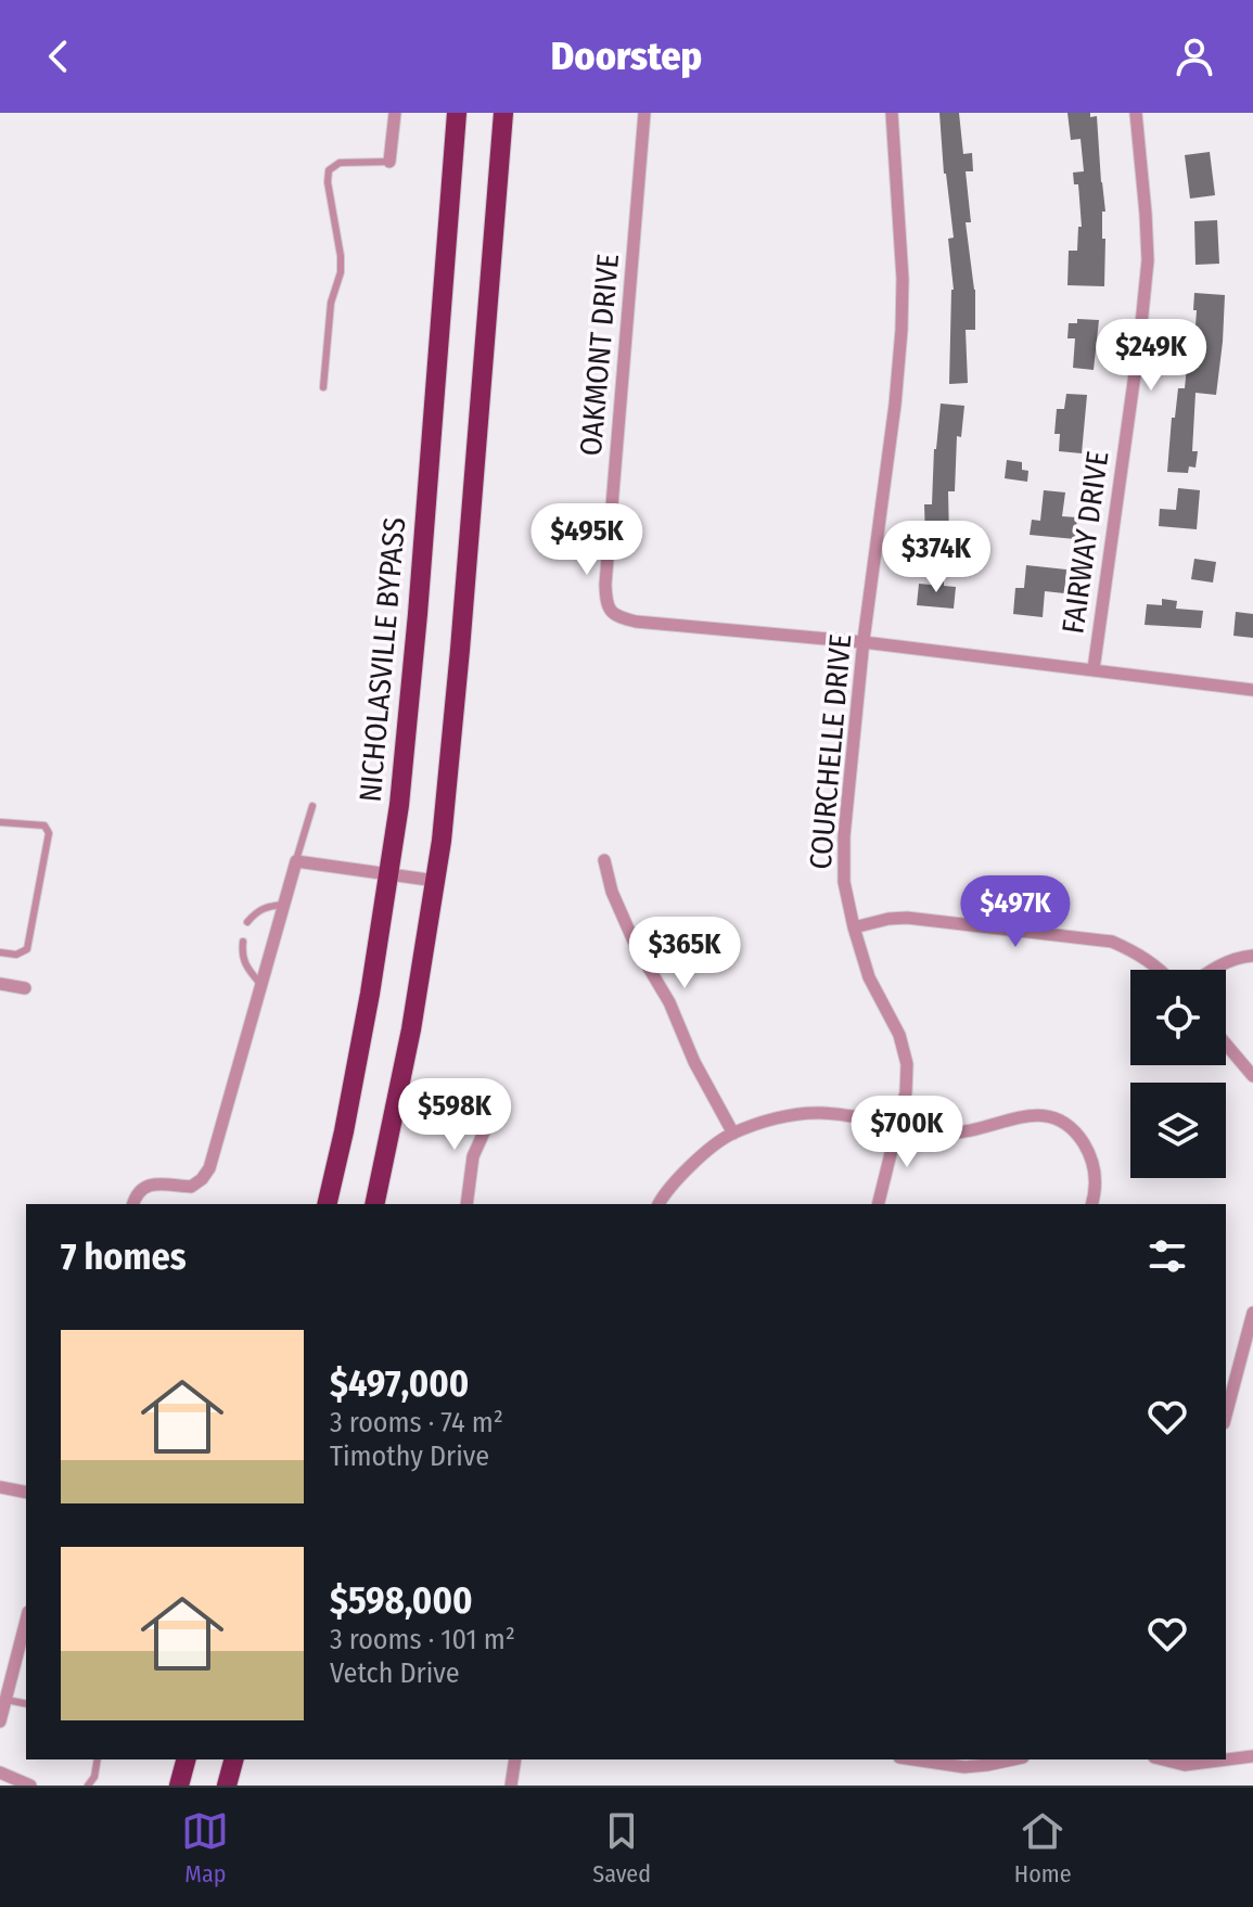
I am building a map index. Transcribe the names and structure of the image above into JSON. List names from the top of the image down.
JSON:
{
  "streets": {
    "highway": ["NICHOLASVILLE BYPASS"],
    "street": ["OAKMONT DRIVE", "FAIRWAY DRIVE", "COURCHELLE DRIVE"]
  },
  "crossings": [
    ["OAKMONT DRIVE", "FAIRWAY DRIVE"],
    ["OAKMONT DRIVE", "COURCHELLE DRIVE"]
  ],
  "page": {
    "header": "Doorstep",
    "price": [
      "$249K",
      "$495K",
      "$374K",
      "$497K",
      "$365K",
      "$598K",
      "$700K"
    ],
    "heading": "7 homes",
    "list": [
      {
        "name": "$497,000",
        "note": "3 rooms · 74 m² · Timothy Drive"
      },
      {
        "name": "$598,000",
        "note": "3 rooms · 101 m² · Vetch Drive"
      }
    ],
    "tabs": ["Map", "Saved", "Home"]
  }
}
